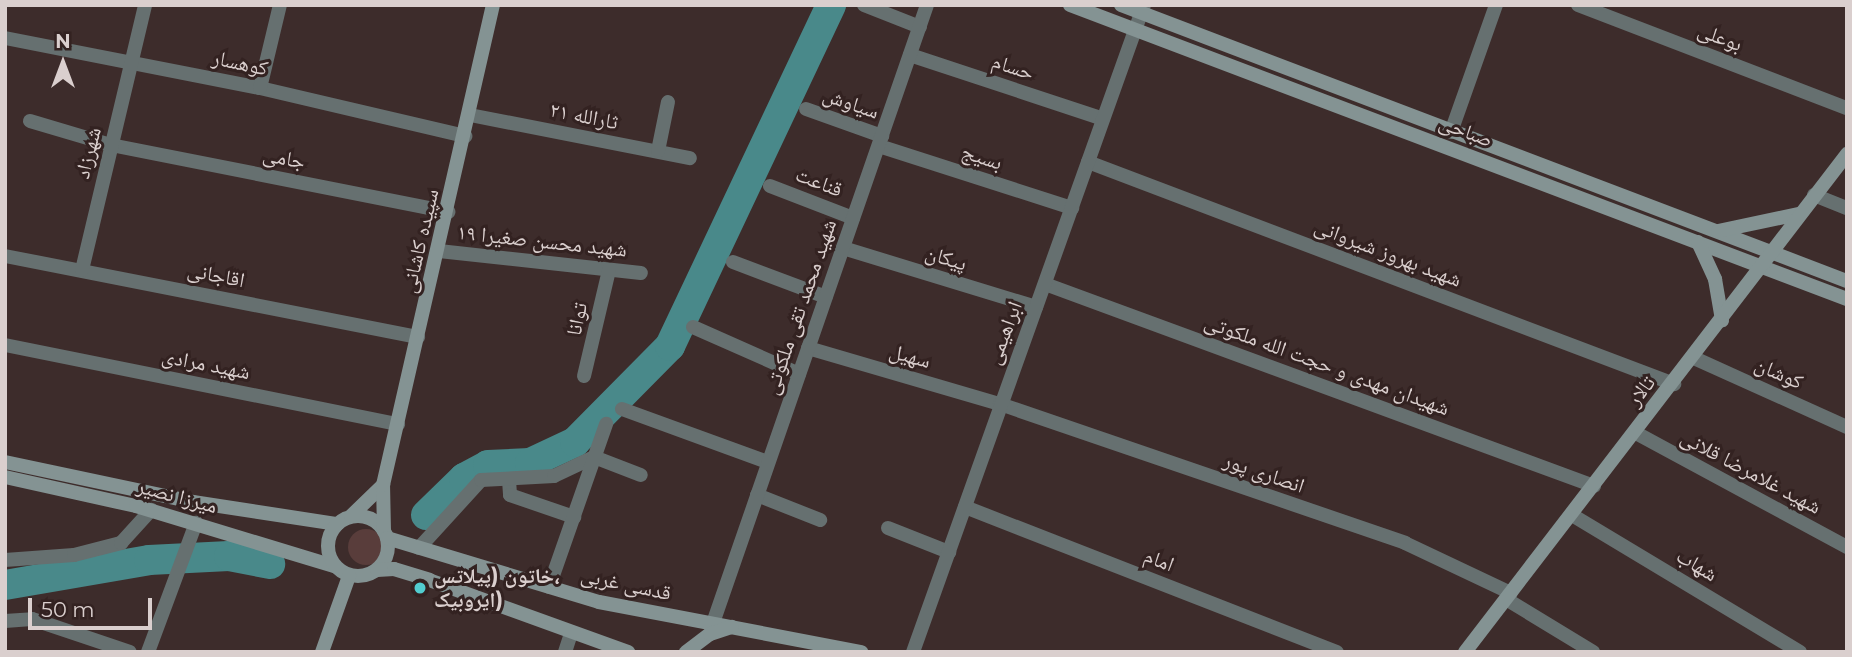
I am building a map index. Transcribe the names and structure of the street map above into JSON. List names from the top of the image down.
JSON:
{
  "streets": {
    "street": [
      "بوعلی",
      "کوهسار",
      "حسام",
      "سیاوش",
      "ثارالله ۲۱",
      "صباحی",
      "شهرزاد",
      "بسیج",
      "جامی",
      "قناعت",
      "سپیده کاشانی",
      "شهید محسن صغیرا ۱۹",
      "شهید بهروز شیروانی",
      "پیکان",
      "اقاجانی",
      "شهید محمد تقی ملکوتی",
      "توانا",
      "ابراهیمی",
      "سهیل",
      "شهید مرادی",
      "شهیدان مهدی و حجت الله ملکوتی",
      "کوشان",
      "تالار",
      "شهید غلامرضا قلانی",
      "انصاری پور",
      "میرزا نصیر",
      "امام",
      "شهاب",
      "قدسی غربی"
    ]
  },
  "crossings": [
    ["کوهسار", "شهرزاد"],
    ["کوهسار", "سپیده کاشانی"],
    ["حسام", "شهید محمد تقی ملکوتی"],
    ["حسام", "ابراهیمی"],
    ["سیاوش", "بسیج"],
    ["سیاوش", "شهید محمد تقی ملکوتی"],
    ["ثارالله ۲۱", "سپیده کاشانی"],
    ["صباحی", "ابراهیمی"],
    ["صباحی", "تالار"],
    ["شهرزاد", "جامی"],
    ["شهرزاد", "اقاجانی"],
    ["بسیج", "شهید محمد تقی ملکوتی"],
    ["بسیج", "ابراهیمی"],
    ["جامی", "سپیده کاشانی"],
    ["قناعت", "شهید محمد تقی ملکوتی"],
    ["سپیده کاشانی", "شهید محسن صغیرا ۱۹"],
    ["سپیده کاشانی", "اقاجانی"],
    ["سپیده کاشانی", "شهید مرادی"],
    ["سپیده کاشانی", "میرزا نصیر"],
    ["سپیده کاشانی", "قدسی غربی"],
    ["شهید محسن صغیرا ۱۹", "توانا"],
    ["شهید بهروز شیروانی", "ابراهیمی"],
    ["شهید بهروز شیروانی", "تالار"],
    ["پیکان", "شهید محمد تقی ملکوتی"],
    ["پیکان", "ابراهیمی"],
    ["شهید محمد تقی ملکوتی", "سهیل"],
    ["شهید محمد تقی ملکوتی", "قدسی غربی"],
    ["ابراهیمی", "سهیل"],
    ["ابراهیمی", "شهیدان مهدی و حجت الله ملکوتی"],
    ["ابراهیمی", "انصاری پور"],
    ["ابراهیمی", "امام"],
    ["سهیل", "انصاری پور"],
    ["شهیدان مهدی و حجت الله ملکوتی", "تالار"],
    ["کوشان", "تالار"],
    ["تالار", "شهید غلامرضا قلانی"],
    ["تالار", "انصاری پور"],
    ["تالار", "شهاب"],
    ["میرزا نصیر", "قدسی غربی"]
  ],
  "places": ["خاتون (پیلاتس، ایروبیک)"],
  "scale_bar": "50 m",
  "north": "top"
}
